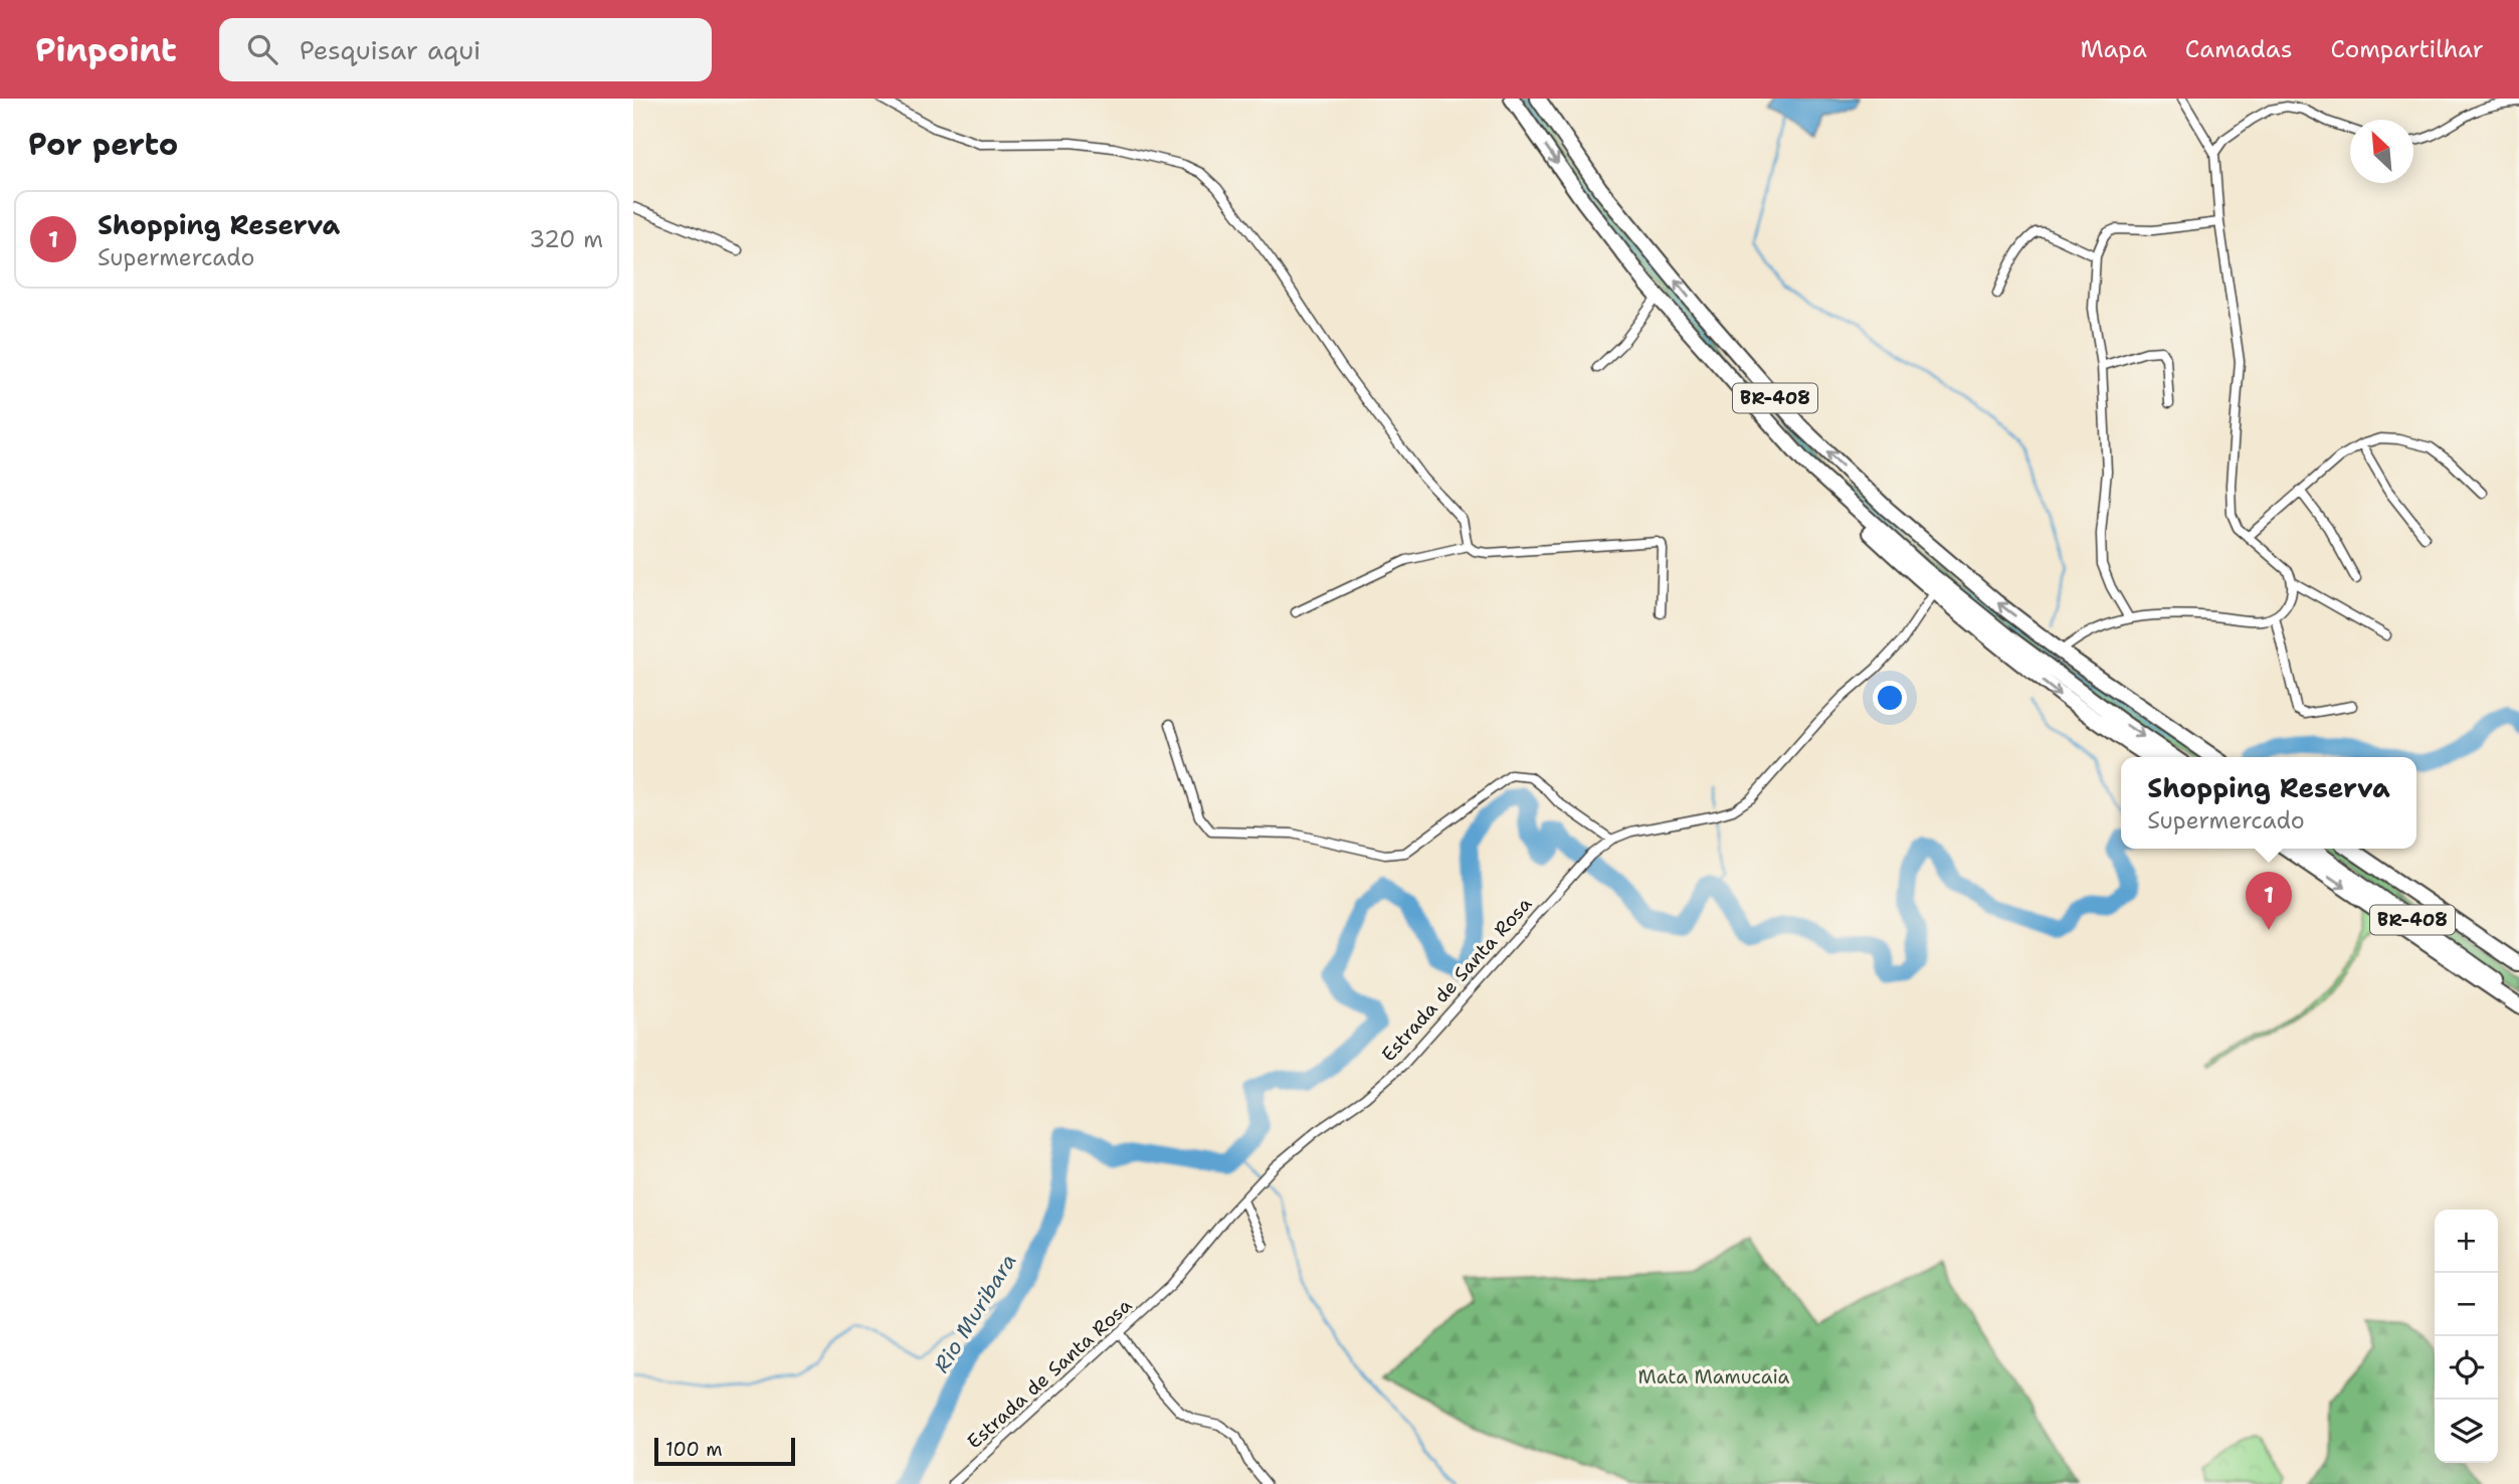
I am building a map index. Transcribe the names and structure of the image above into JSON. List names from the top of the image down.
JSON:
{
  "streets": {
    "highway": ["BR-408"],
    "street": ["Estrada de Santa Rosa"]
  },
  "water": ["Rio Muribara"],
  "parks": ["Mata Mamucaia"],
  "scale_bar": "100 m",
  "north": "top left",
  "page": {
    "header": "Pinpoint",
    "search": "Pesquisar aqui",
    "nav": ["Mapa", "Camadas", "Compartilhar"],
    "heading": "Por perto",
    "list": [
      {
        "mark": "1",
        "name": "Shopping Reserva",
        "note": "Supermercado",
        "value": "320 m"
      }
    ],
    "popup": ["Shopping Reserva", "Supermercado"],
    "pins": "1",
    "map_buttons": ["+", "−"],
    "scale": "100 m"
  }
}
